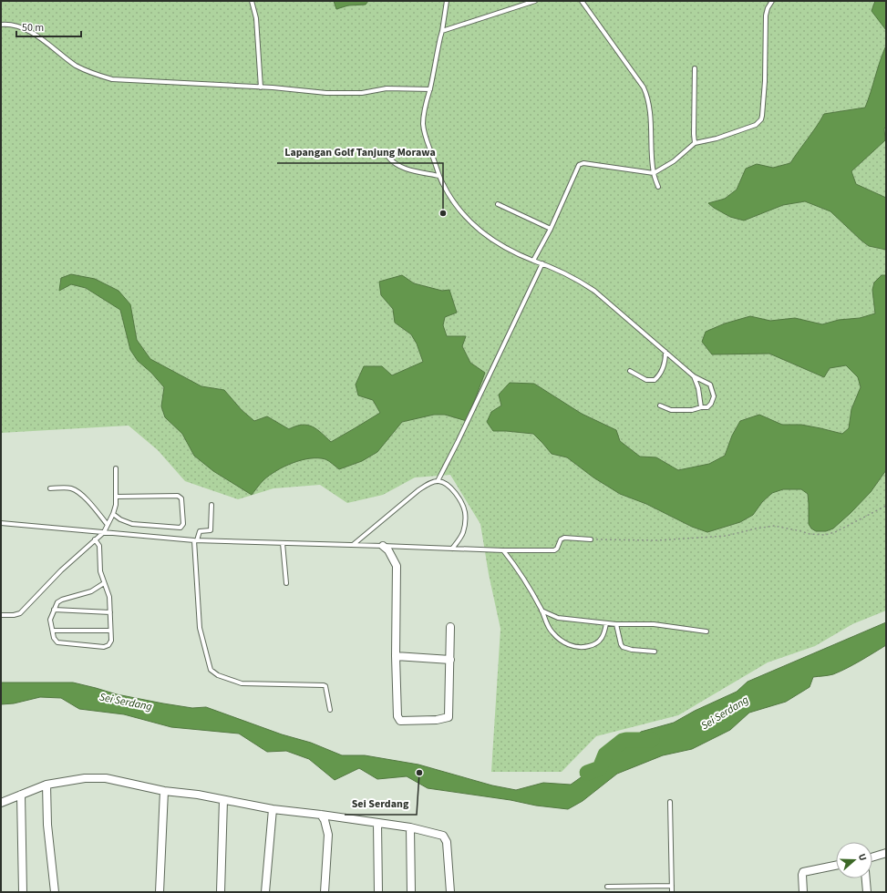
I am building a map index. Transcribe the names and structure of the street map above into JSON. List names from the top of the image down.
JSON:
{
  "water": ["Sei Serdang"],
  "places": ["Lapangan Golf Tanjung Morawa", "Sei Serdang"],
  "scale_bar": "50 m",
  "north": "right"
}
